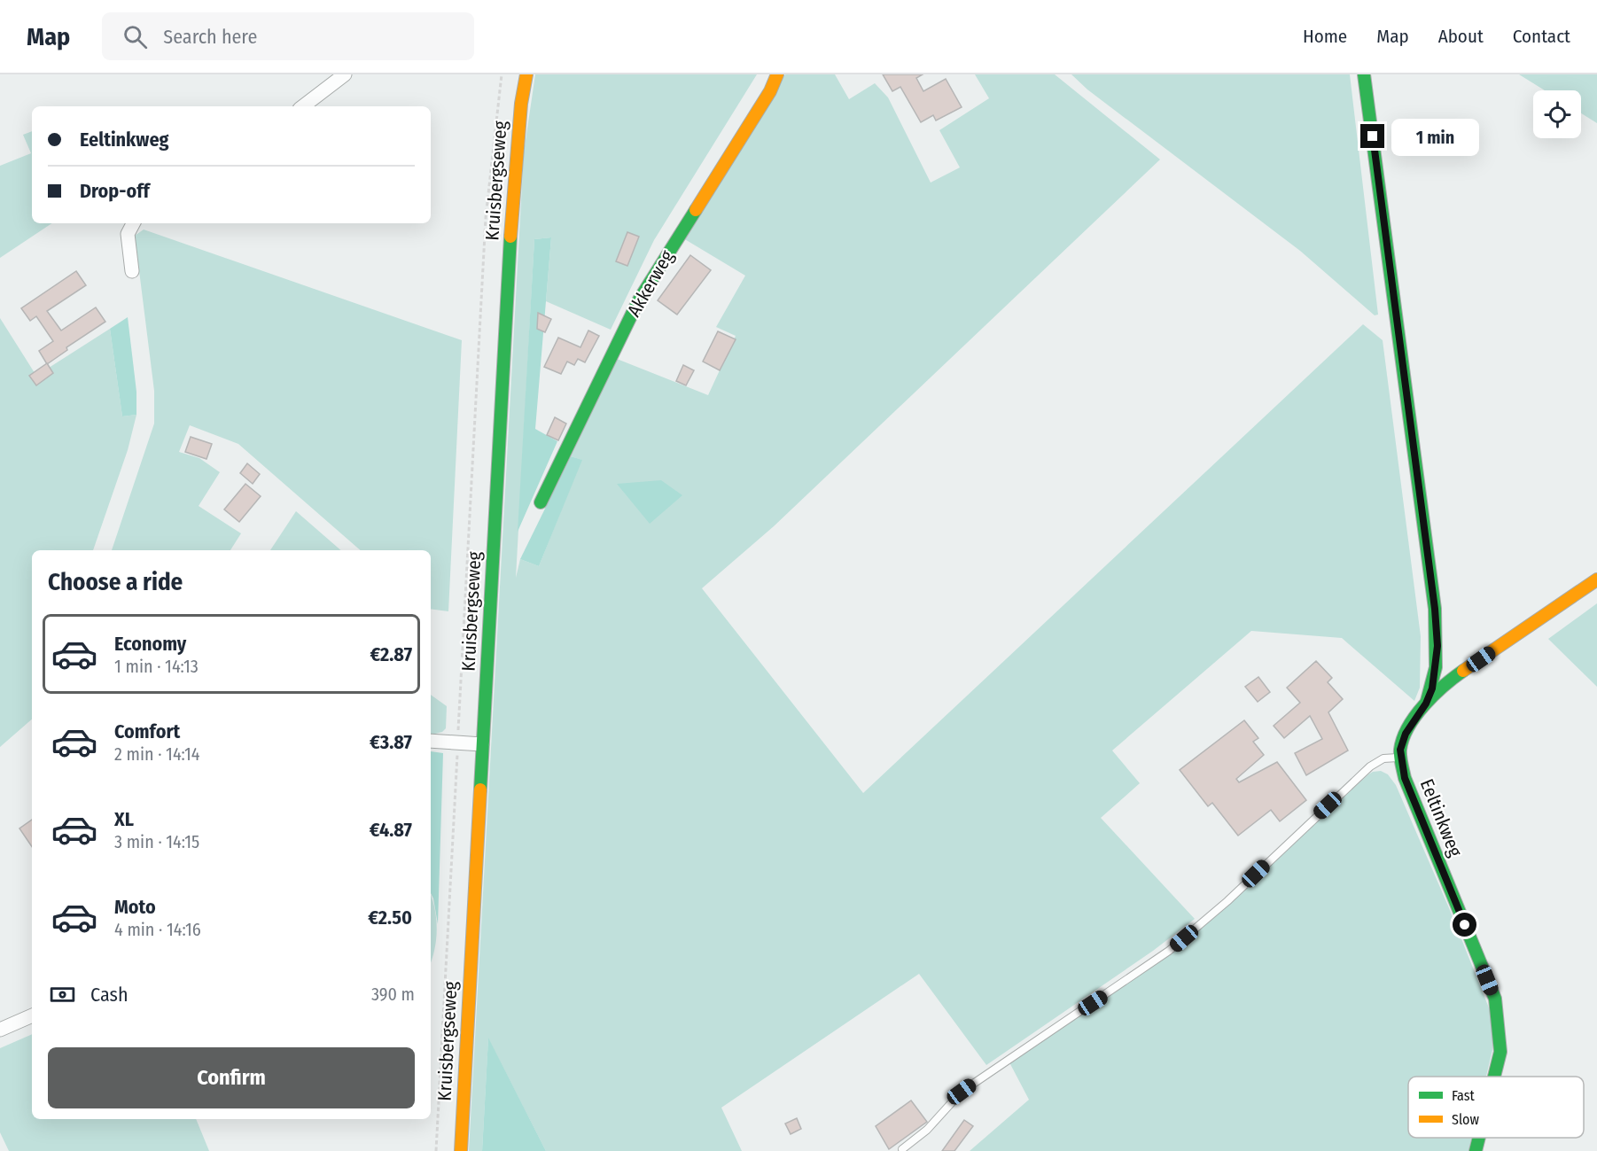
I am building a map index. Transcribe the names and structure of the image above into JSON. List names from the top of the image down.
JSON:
{
  "streets": {
    "street": ["Kruisbergseweg", "Akkerweg", "Eeltinkweg"]
  },
  "legend": ["Fast", "Slow"],
  "page": {
    "header": "Map",
    "search": "Search here",
    "nav": [
      "Home",
      "Map",
      "About",
      "Contact"
    ],
    "banner": ["Eeltinkweg", "Drop-off"],
    "bubble": "1 min",
    "heading": "Choose a ride",
    "list": [
      {
        "name": "Economy",
        "note": "1 min · 14:13",
        "value": "€2.87"
      },
      {
        "name": "Comfort",
        "note": "2 min · 14:14",
        "value": "€3.87"
      },
      {
        "name": "XL",
        "note": "3 min · 14:15",
        "value": "€4.87"
      },
      {
        "name": "Moto",
        "note": "4 min · 14:16",
        "value": "€2.50"
      }
    ],
    "pay": ["Cash", "390 m"],
    "buttons": "Confirm"
  }
}
